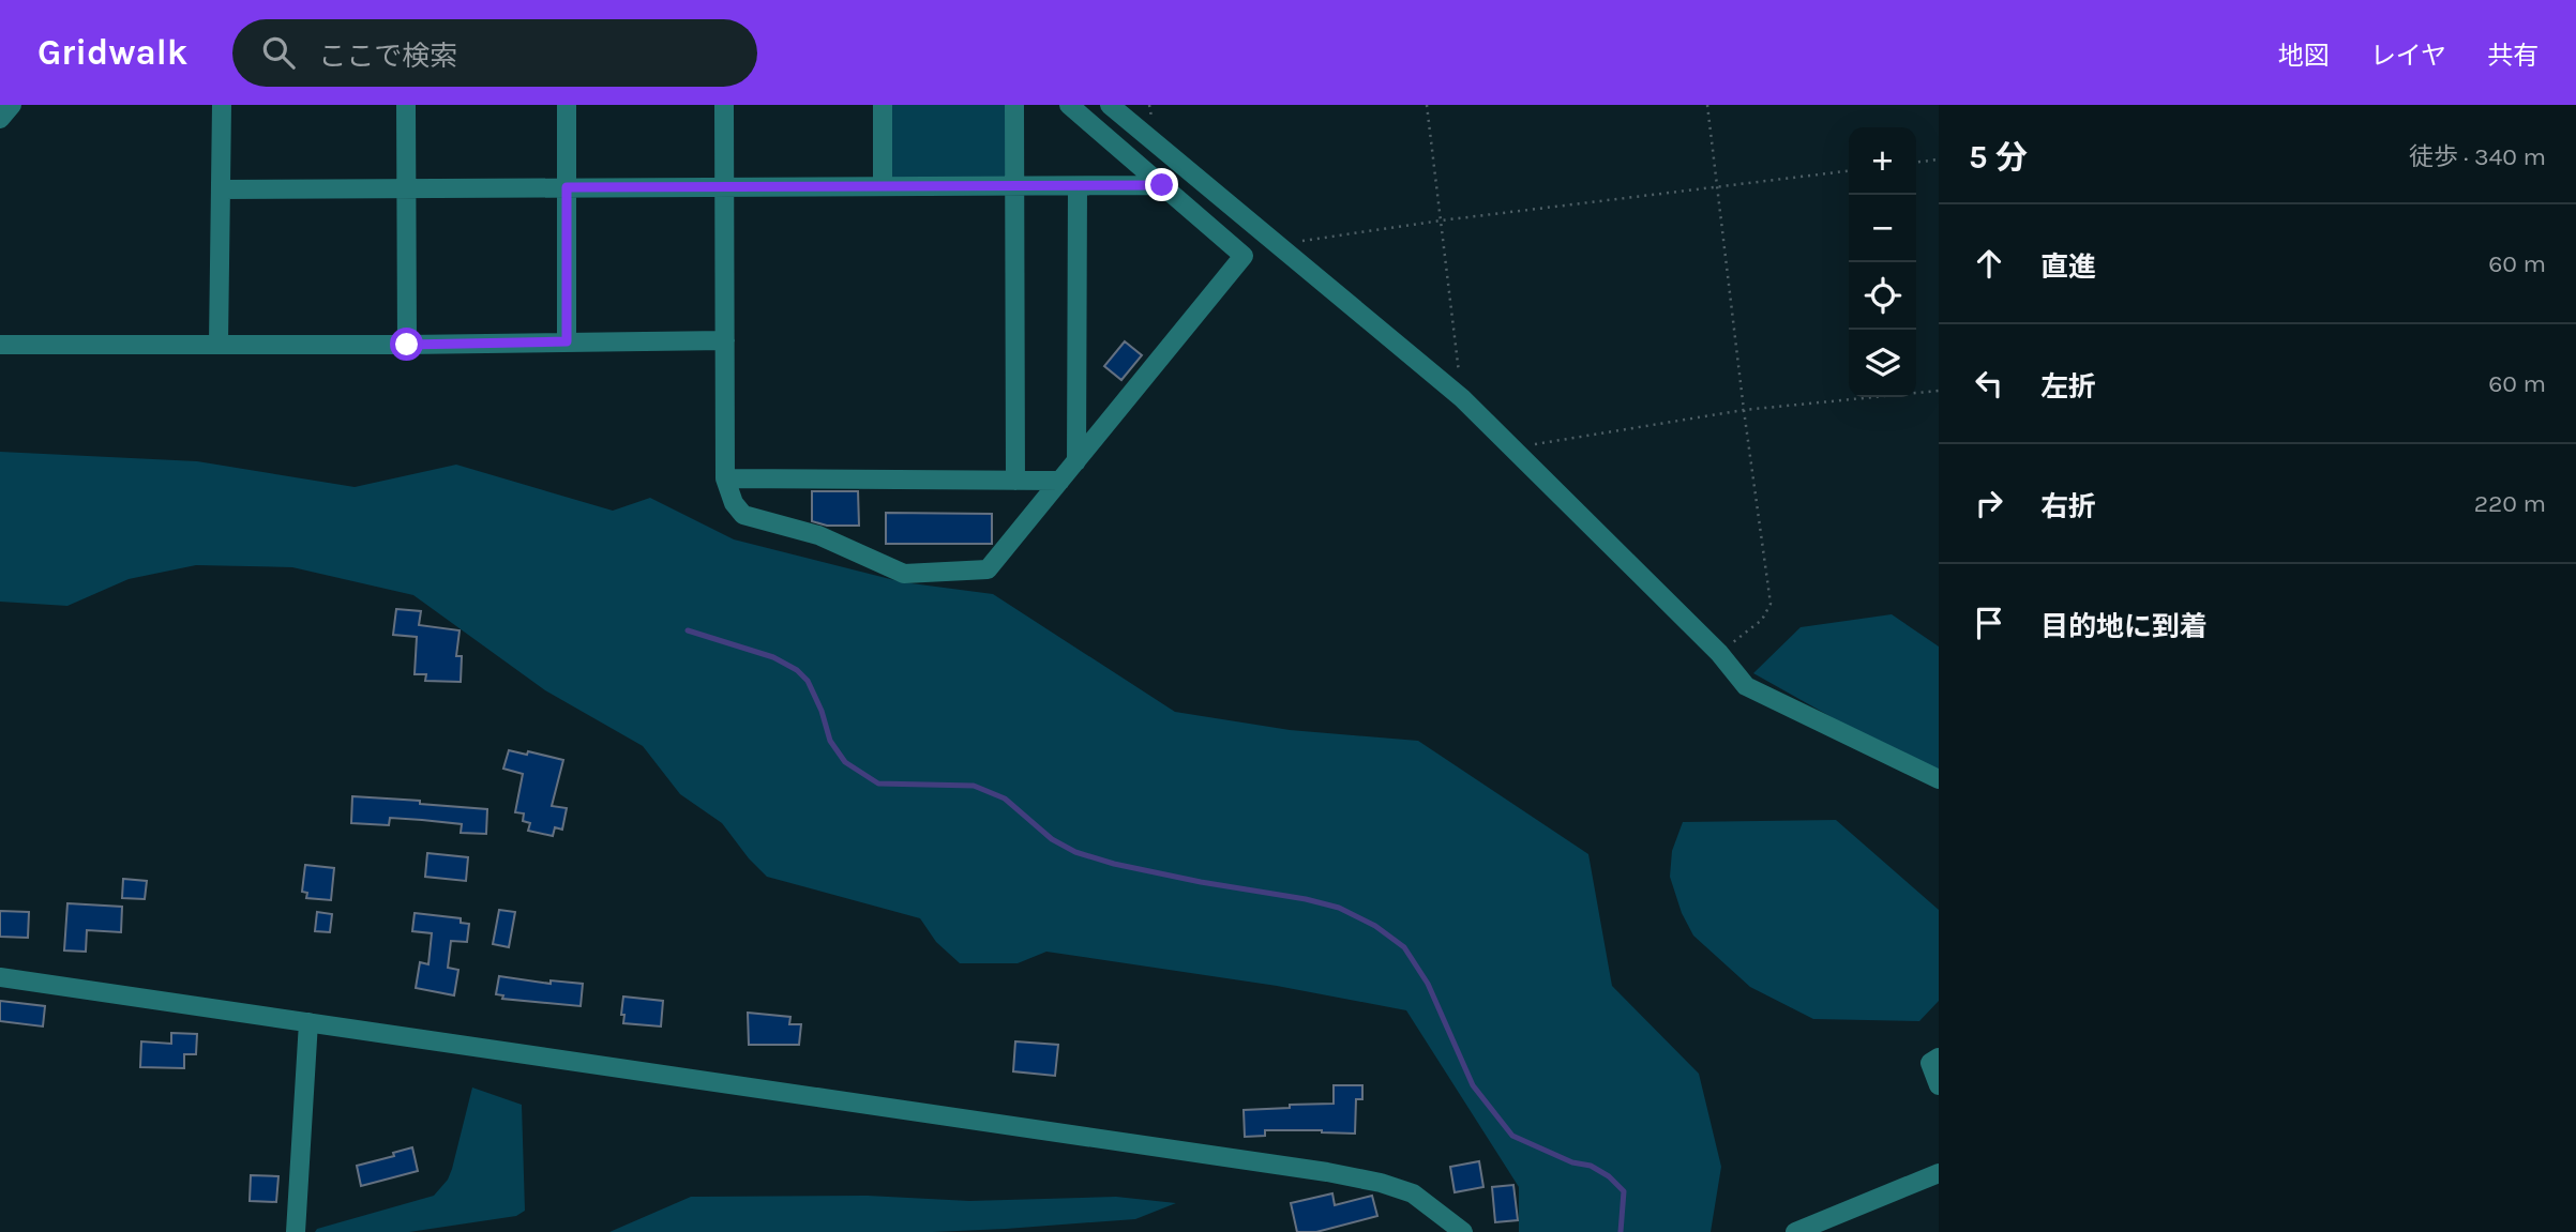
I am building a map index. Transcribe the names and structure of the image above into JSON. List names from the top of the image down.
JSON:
{
  "page": {
    "header": "Gridwalk",
    "search": "ここで検索",
    "nav": ["地図", "レイヤ", "共有"],
    "heading": ["5 分", "徒歩 · 340 m"],
    "map_buttons": ["+", "−"],
    "list": [
      ["直進", "60 m"],
      ["左折", "60 m"],
      ["右折", "220 m"],
      "目的地に到着"
    ]
  }
}
